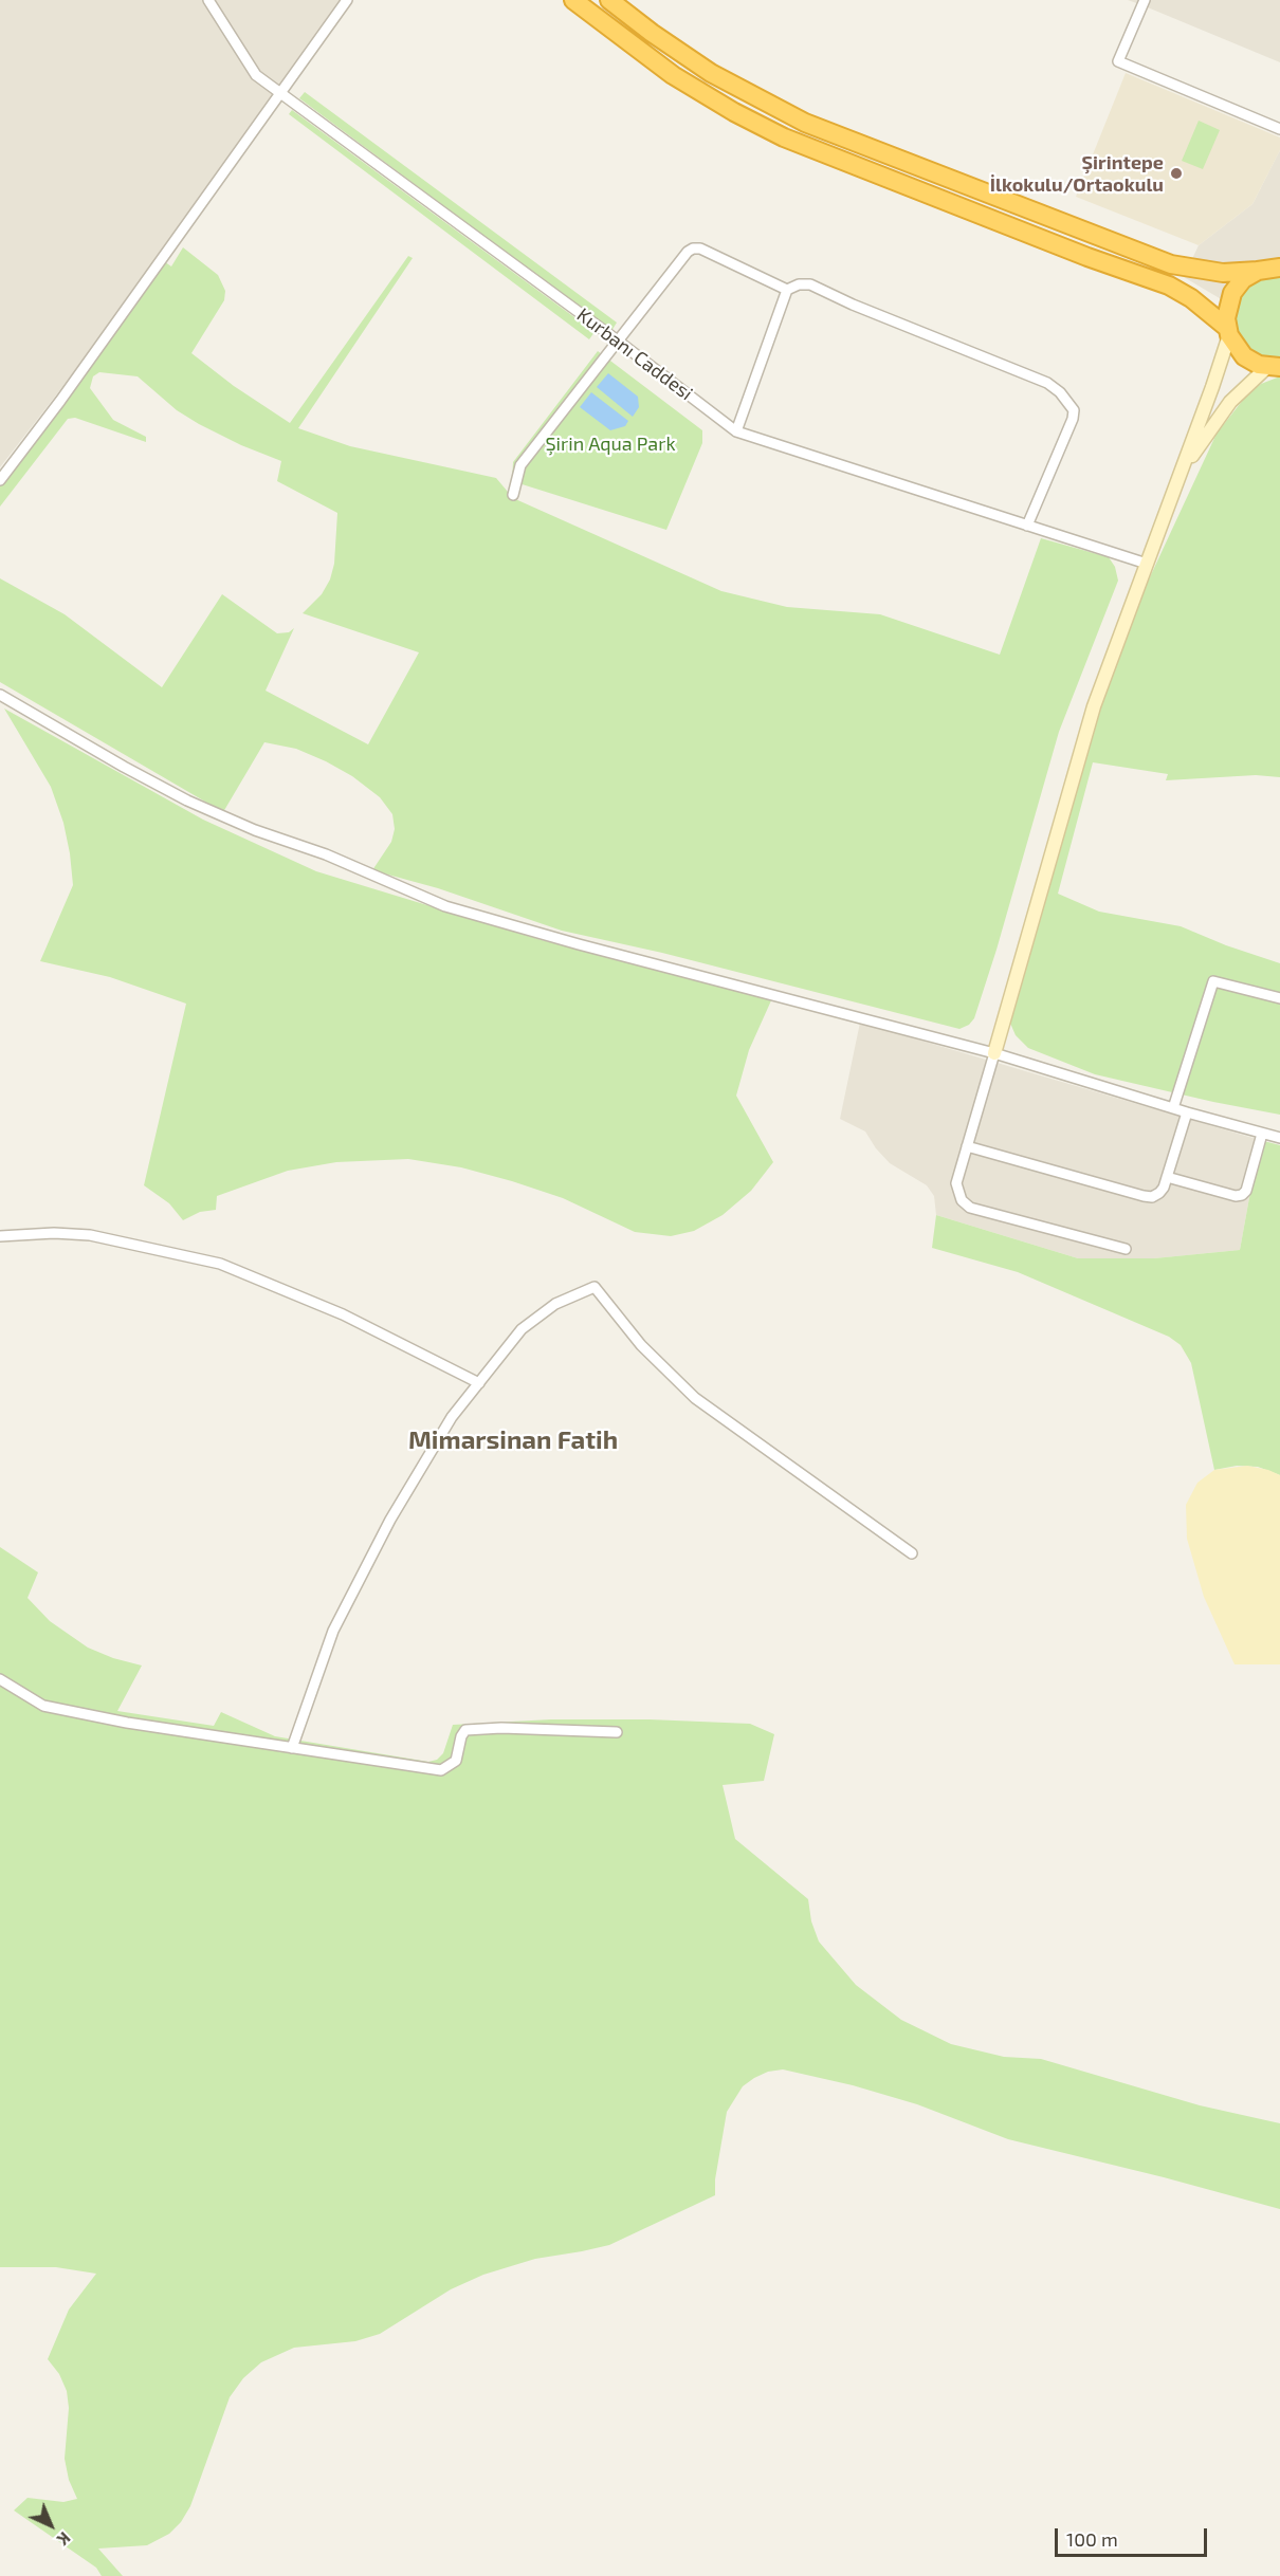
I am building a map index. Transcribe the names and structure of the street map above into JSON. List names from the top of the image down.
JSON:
{
  "streets": {
    "street": ["Kurbanı Caddesi"]
  },
  "districts": ["Mimarsinan Fatih"],
  "parks": ["Şirin Aqua Park"],
  "places": ["Şirintepe İlkokulu/Ortaokulu"],
  "scale_bar": "100 m",
  "north": "bottom right"
}
